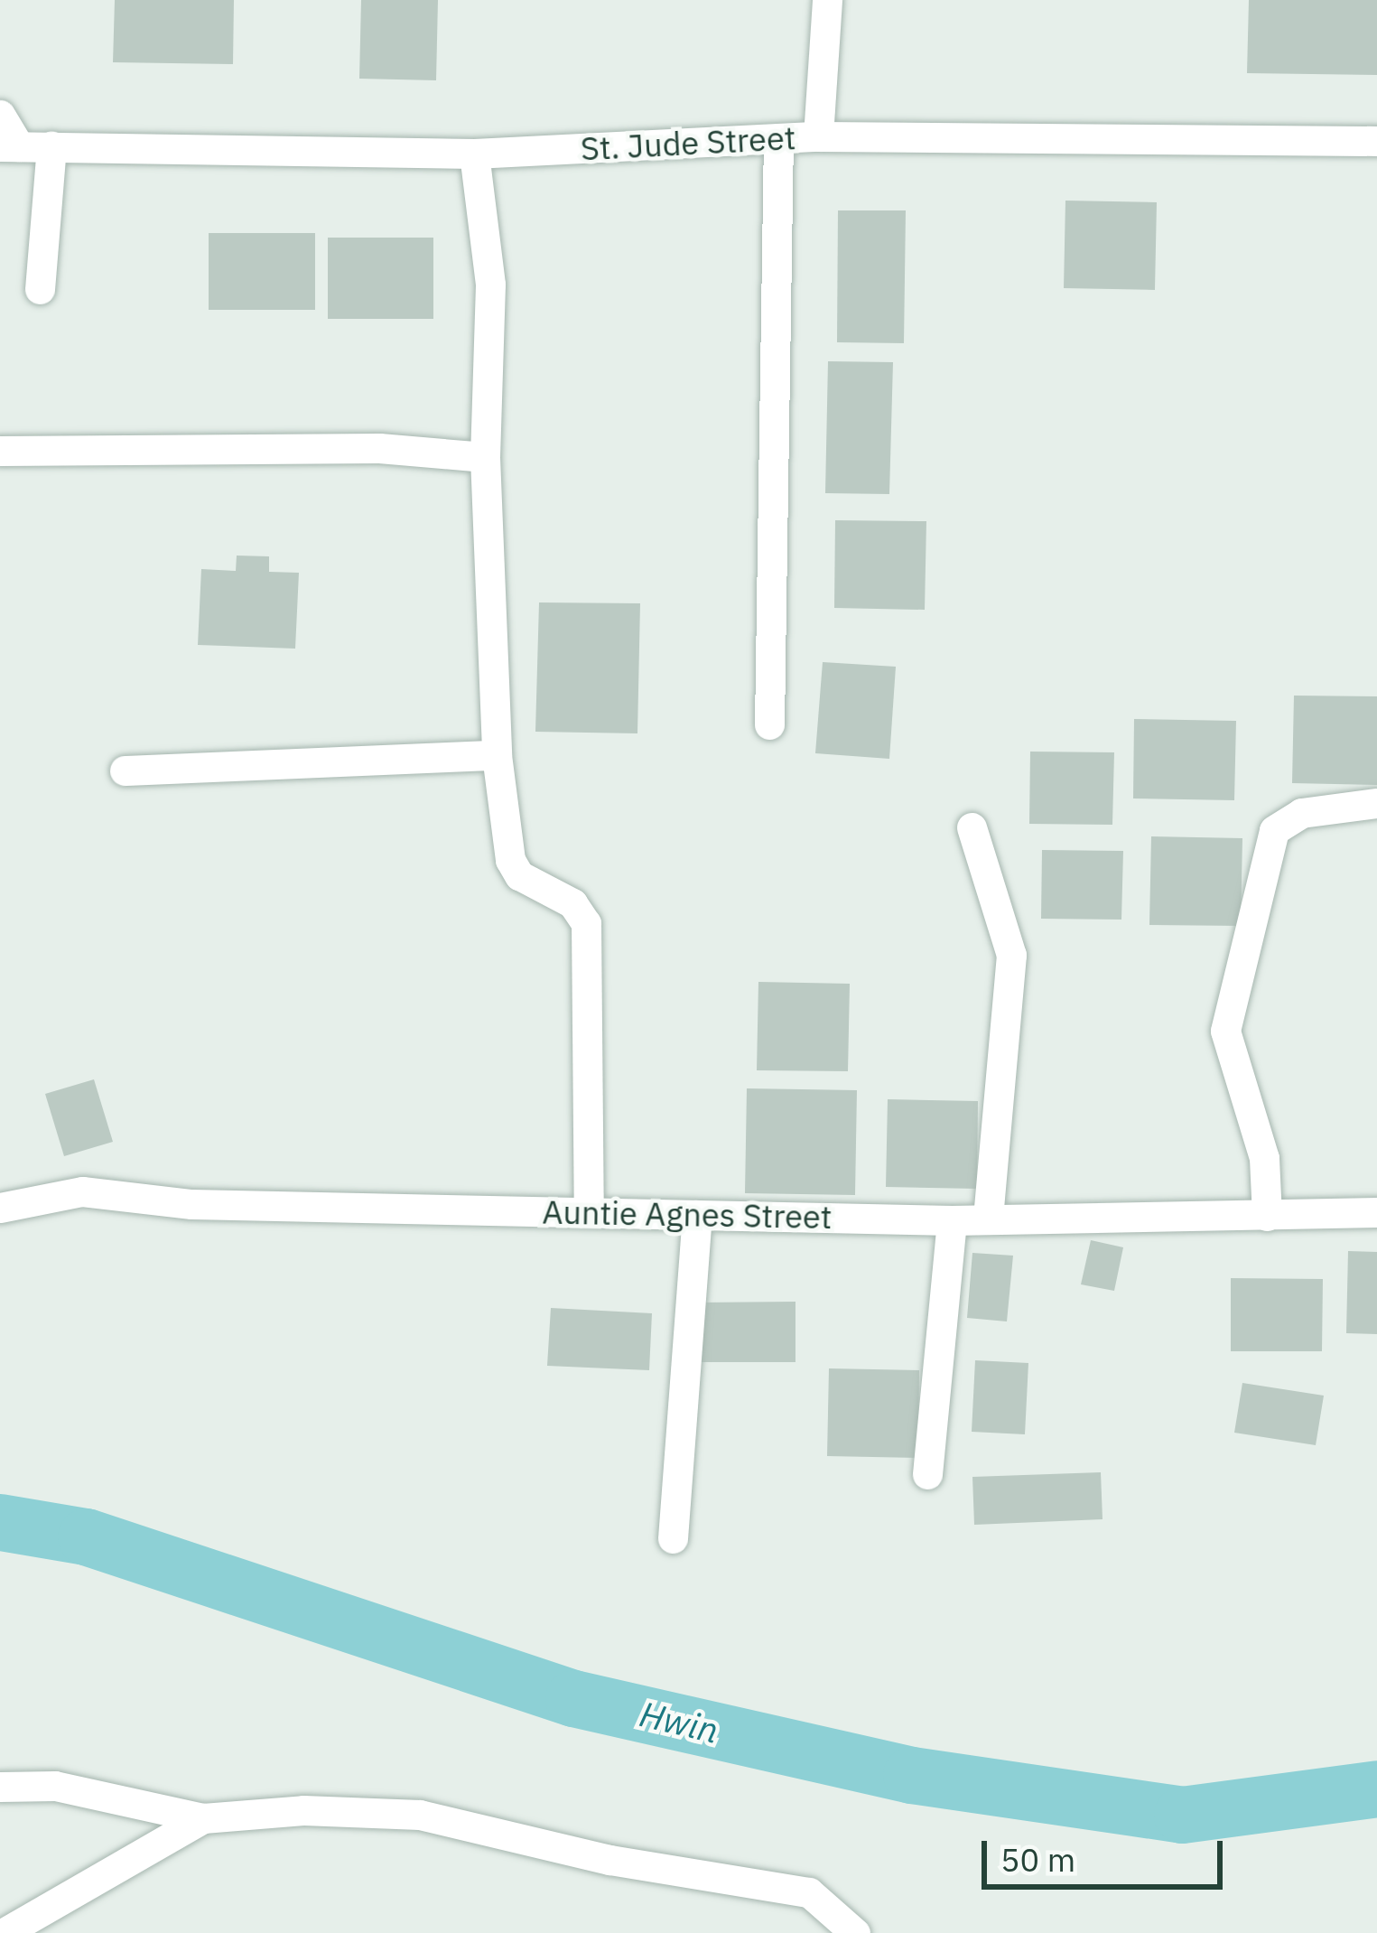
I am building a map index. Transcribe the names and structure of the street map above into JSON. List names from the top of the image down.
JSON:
{
  "streets": {
    "street": ["St. Jude Street", "Auntie Agnes Street"]
  },
  "water": ["Hwin"],
  "scale_bar": "50 m"
}
